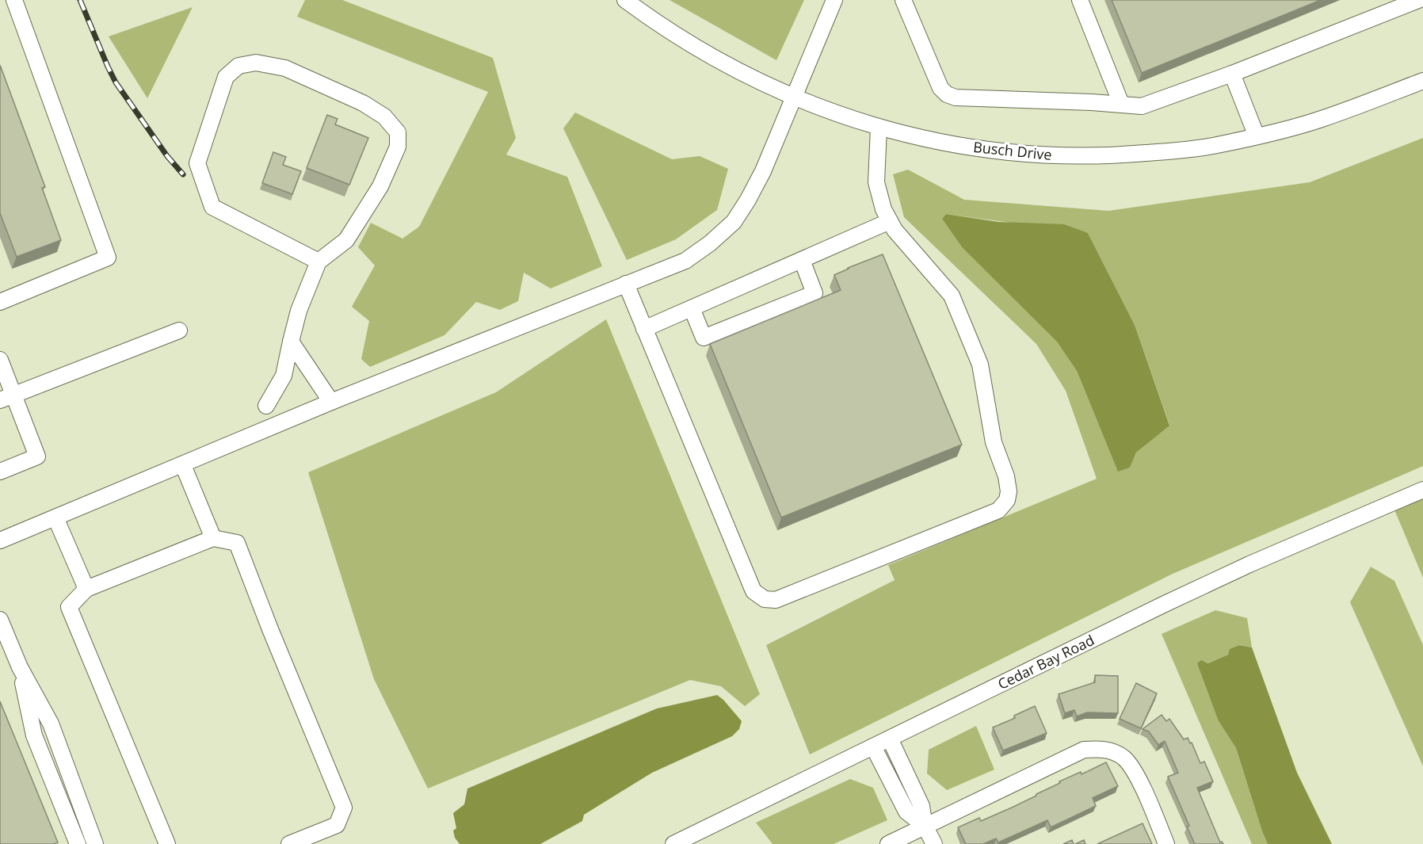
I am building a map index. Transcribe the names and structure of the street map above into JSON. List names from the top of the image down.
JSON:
{
  "streets": {
    "street": ["Busch Drive", "Cedar Bay Road"]
  }
}
